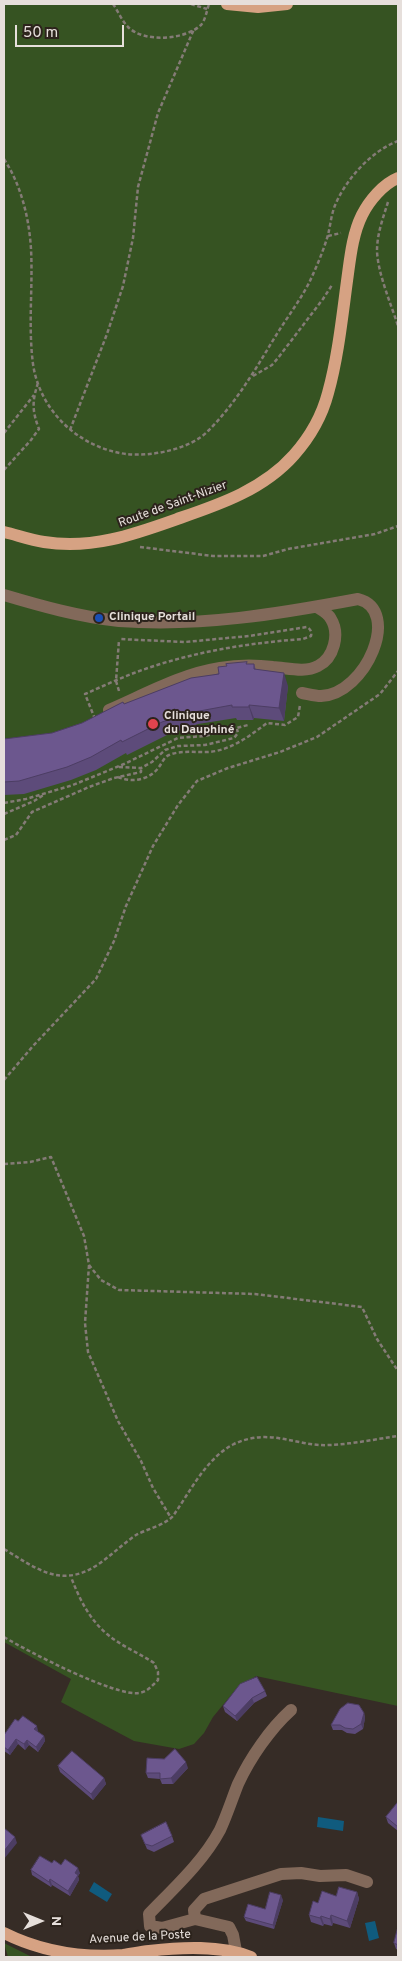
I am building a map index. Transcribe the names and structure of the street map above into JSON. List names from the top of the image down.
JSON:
{
  "streets": {
    "main road": ["Route de Saint-Nizier", "Avenue de la Poste"]
  },
  "places": ["Clinique Portail", "Clinique du Dauphiné"],
  "scale_bar": "50 m",
  "north": "right"
}
